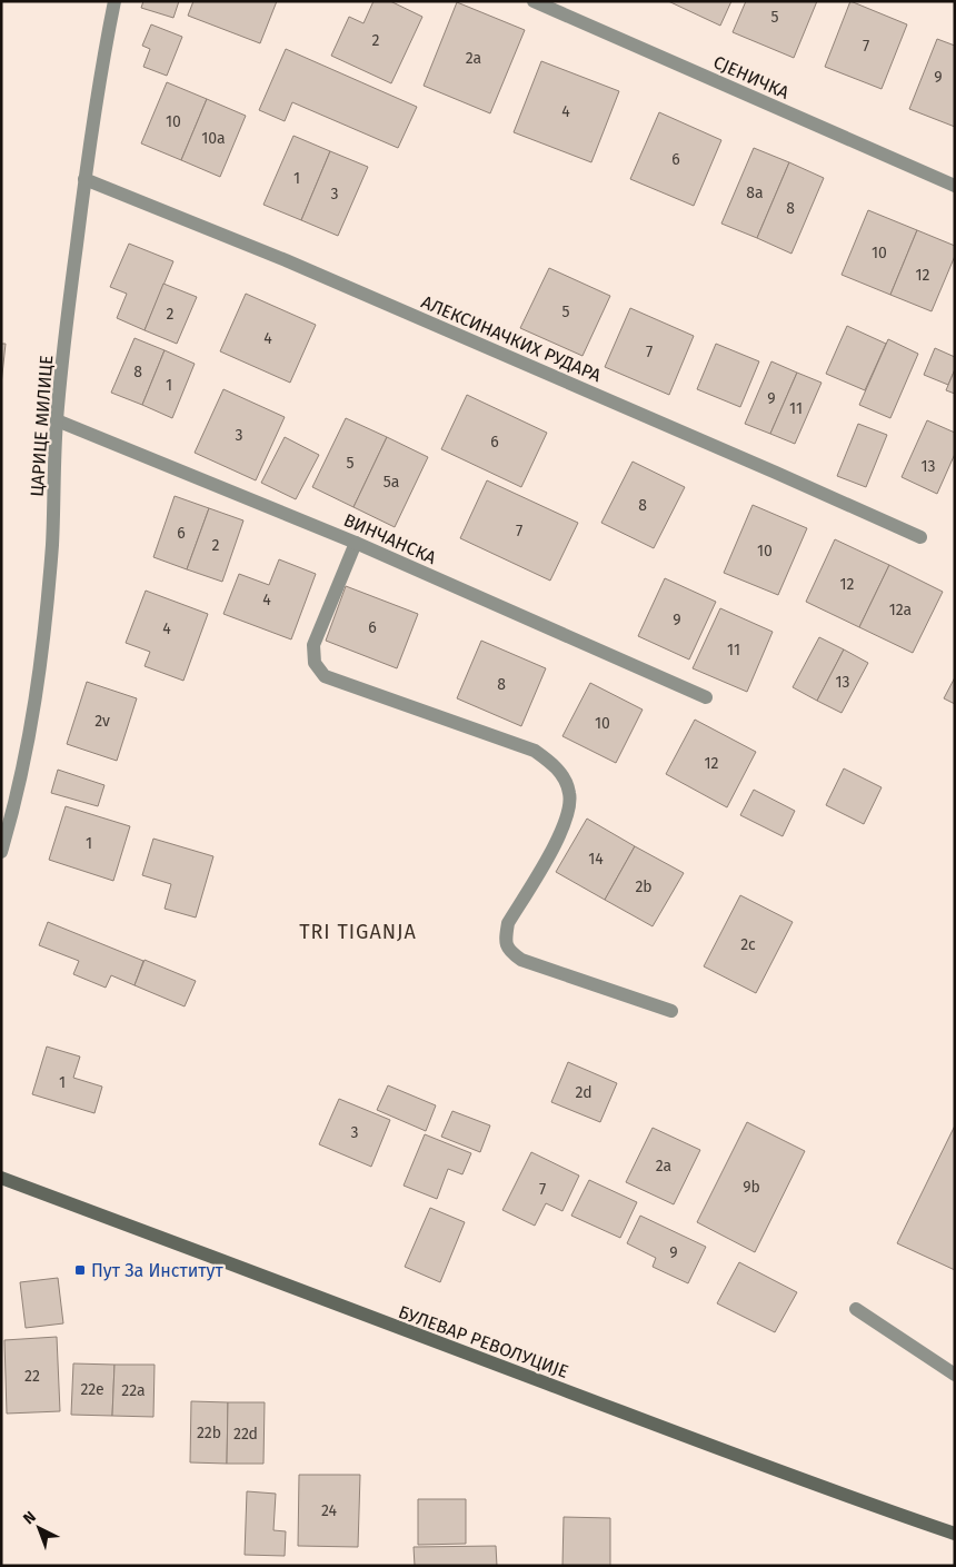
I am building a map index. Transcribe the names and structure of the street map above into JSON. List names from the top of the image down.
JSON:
{
  "streets": {
    "main road": ["БУЛЕВАР РЕВОЛУЦИЈЕ"],
    "street": [
      "СЈЕНИЧКА",
      "АЛЕКСИНАЧКИХ РУДАРА",
      "ЦАРИЦЕ МИЛИЦЕ",
      "ВИНЧАНСКА"
    ]
  },
  "crossings": [
    ["АЛЕКСИНАЧКИХ РУДАРА", "ЦАРИЦЕ МИЛИЦЕ"],
    ["ЦАРИЦЕ МИЛИЦЕ", "ВИНЧАНСКА"]
  ],
  "districts": ["TRI TIGANJA"],
  "places": {
    "transit": ["Пут За Институт"]
  },
  "house_numbers": [
    "5",
    "2",
    "7",
    "2a",
    "9",
    "4",
    "10",
    "10a",
    "6",
    "1",
    "8a",
    "3",
    "8",
    "10",
    "12",
    "5",
    "2",
    "4",
    "7",
    "8",
    "1",
    "9",
    "11",
    "3",
    "6",
    "5",
    "13",
    "5a",
    "8",
    "7",
    "6",
    "2",
    "10",
    "12",
    "4",
    "12a",
    "9",
    "6",
    "4",
    "11",
    "13",
    "8",
    "2v",
    "10",
    "12",
    "1",
    "14",
    "2b",
    "2c",
    "1",
    "2d",
    "3",
    "2a",
    "9b",
    "7",
    "9",
    "22",
    "22e",
    "22a",
    "22b",
    "22d",
    "24"
  ],
  "north": "top left"
}
